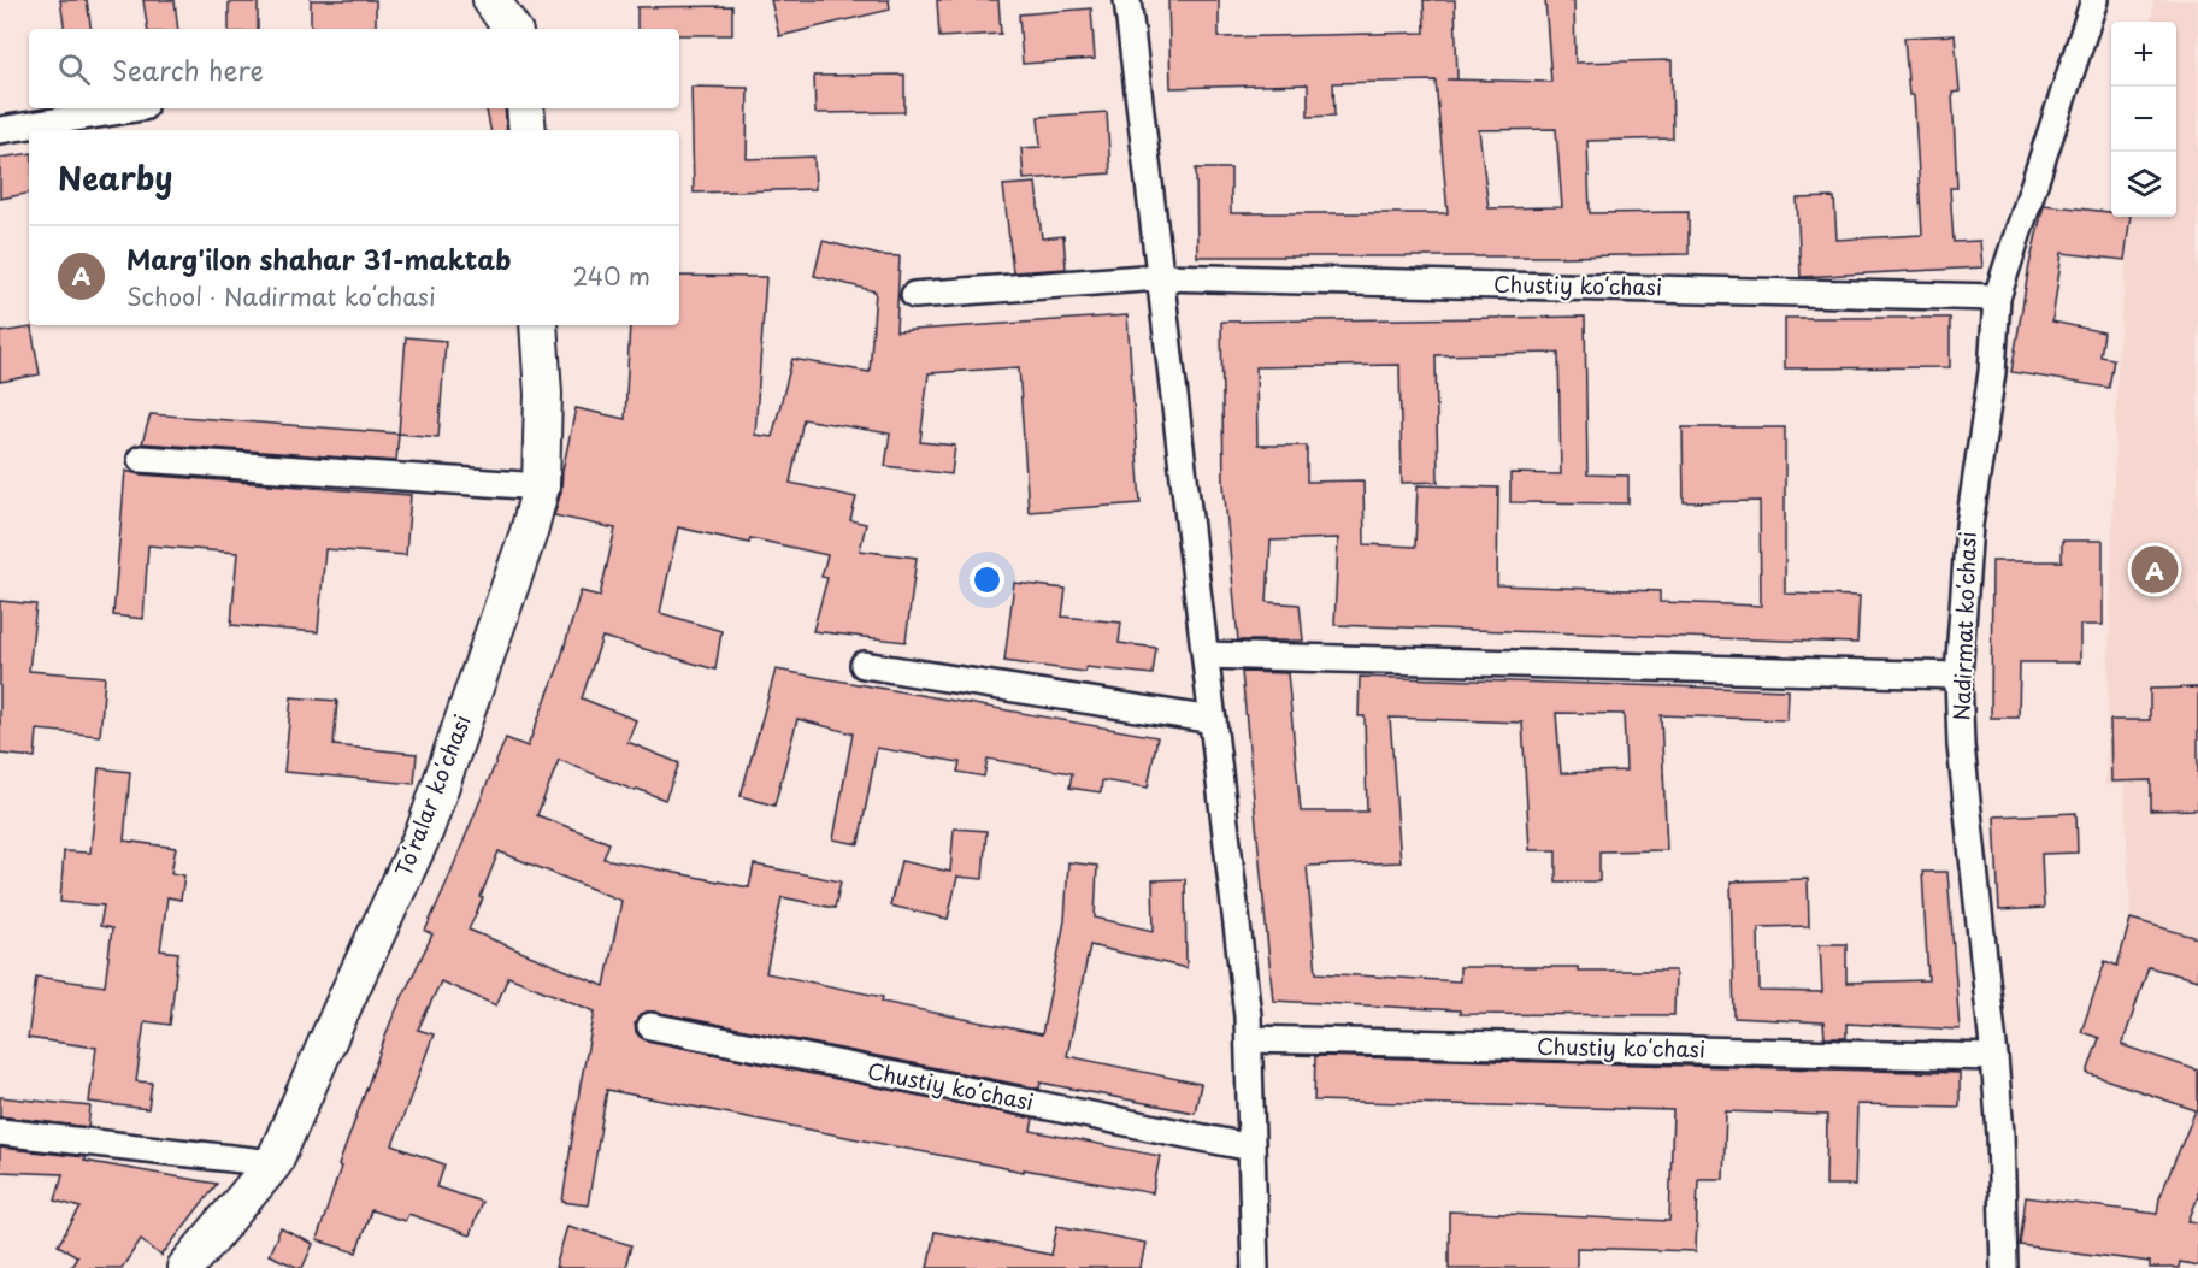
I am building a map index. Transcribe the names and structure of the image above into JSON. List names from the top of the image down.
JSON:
{
  "streets": {
    "street": ["Chustiy koʻchasi", "Nadirmat koʻchasi", "Toʻralar koʻchasi"]
  },
  "crossings": [
    ["Chustiy koʻchasi", "Nadirmat koʻchasi"]
  ],
  "page": {
    "map_buttons": ["+", "−"],
    "search": "Search here",
    "heading": "Nearby",
    "list": [
      {
        "mark": "A",
        "name": "Marg'ilon shahar 31-maktab",
        "note": "School · Nadirmat koʻchasi",
        "value": "240 m"
      }
    ],
    "pins": "A"
  }
}
